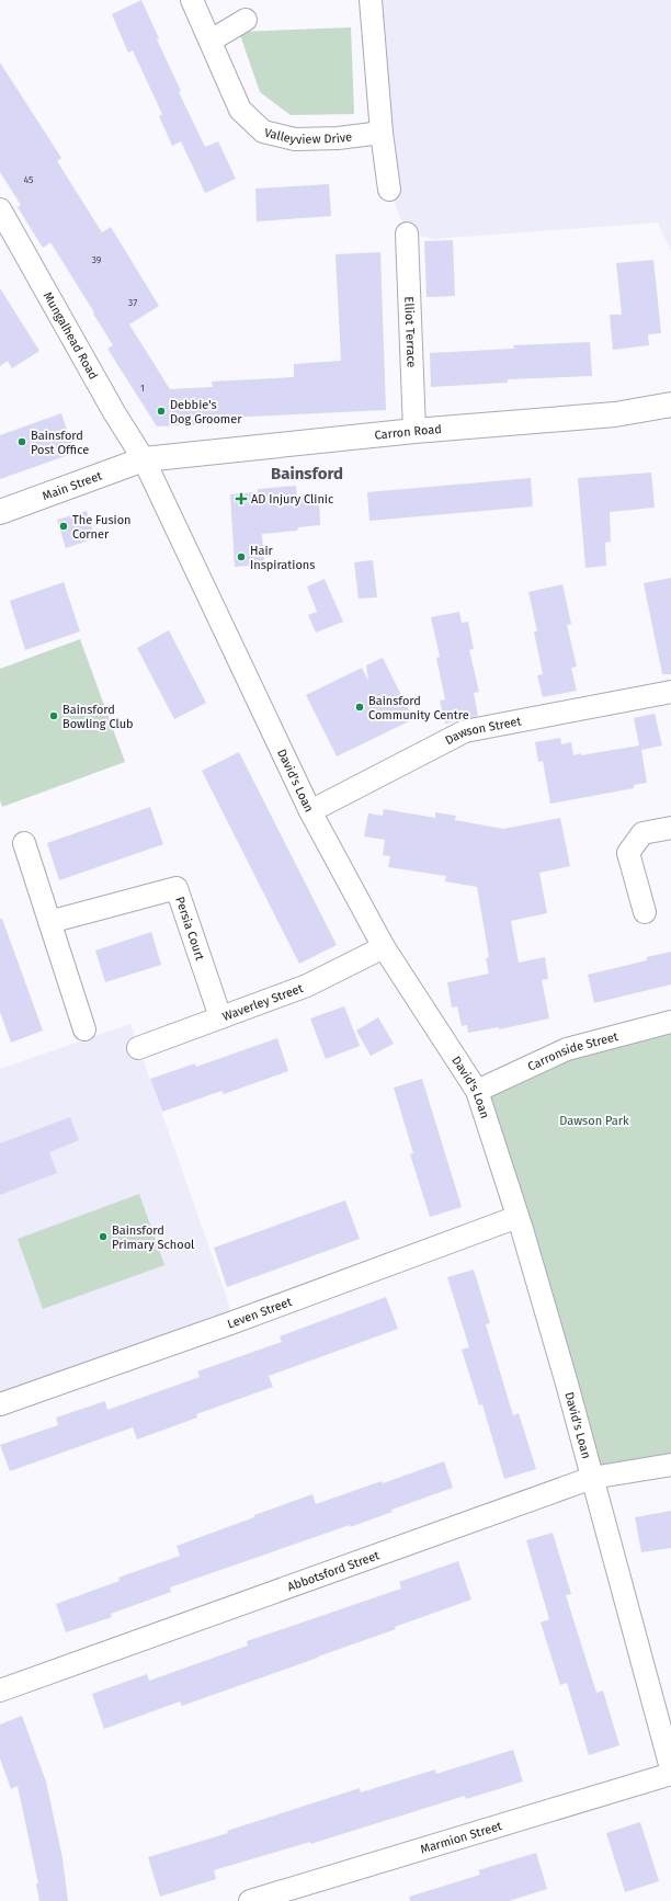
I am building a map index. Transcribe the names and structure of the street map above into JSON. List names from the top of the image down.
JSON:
{
  "streets": {
    "main road": ["Carron Road", "Main Street"],
    "street": [
      "Valleyview Drive",
      "Elliot Terrace",
      "Mungalhead Road",
      "Dawson Street",
      "David's Loan",
      "Persia Court",
      "Waverley Street",
      "Carronside Street",
      "Leven Street",
      "Abbotsford Street",
      "Marmion Street"
    ]
  },
  "crossings": [
    ["Elliot Terrace", "Carron Road"],
    ["Mungalhead Road", "Carron Road"],
    ["Mungalhead Road", "Main Street"],
    ["Mungalhead Road", "David's Loan"],
    ["Carron Road", "Main Street"],
    ["Carron Road", "David's Loan"],
    ["Main Street", "David's Loan"],
    ["Dawson Street", "David's Loan"],
    ["David's Loan", "Waverley Street"],
    ["David's Loan", "Carronside Street"],
    ["David's Loan", "Leven Street"],
    ["David's Loan", "Abbotsford Street"],
    ["Persia Court", "Waverley Street"]
  ],
  "districts": ["Bainsford"],
  "parks": ["Dawson Park"],
  "places": {
    "other": [
      "Debbie's Dog Groomer",
      "Bainsford Post Office",
      "The Fusion Corner",
      "Hair Inspirations",
      "Bainsford Community Centre",
      "Bainsford Bowling Club",
      "Bainsford Primary School"
    ],
    "health": ["AD Injury Clinic"]
  },
  "house_numbers": [
    "45",
    "39",
    "37",
    "1"
  ]
}
